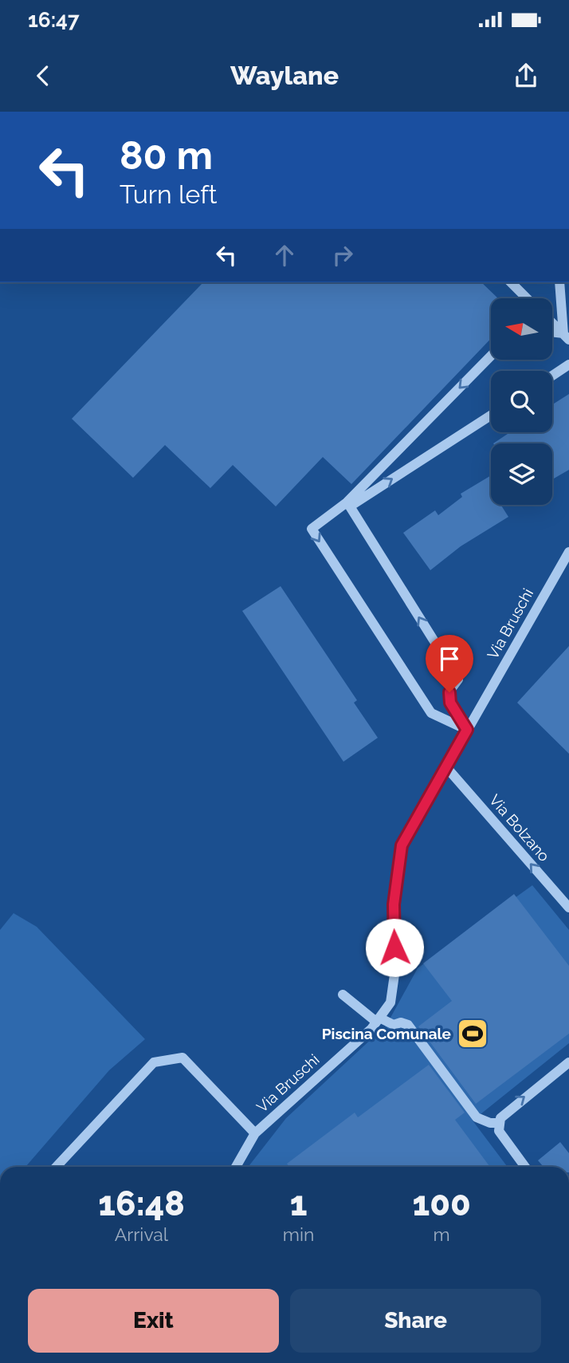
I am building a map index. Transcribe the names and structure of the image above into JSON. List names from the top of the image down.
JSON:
{
  "streets": {
    "street": ["Via Bruschi", "Via Bolzano"]
  },
  "crossings": [
    ["Via Bruschi", "Via Bolzano"]
  ],
  "one_way": ["Via Bolzano"],
  "places": {
    "sports": ["Piscina Comunale"]
  },
  "north": "left",
  "page": {
    "status": "16:47",
    "header": "Waylane",
    "turn": ["80 m", "Turn left"],
    "eta": [
      "16:48",
      "Arrival",
      "1",
      "min",
      "100",
      "m"
    ],
    "buttons": ["Exit", "Share"]
  }
}
